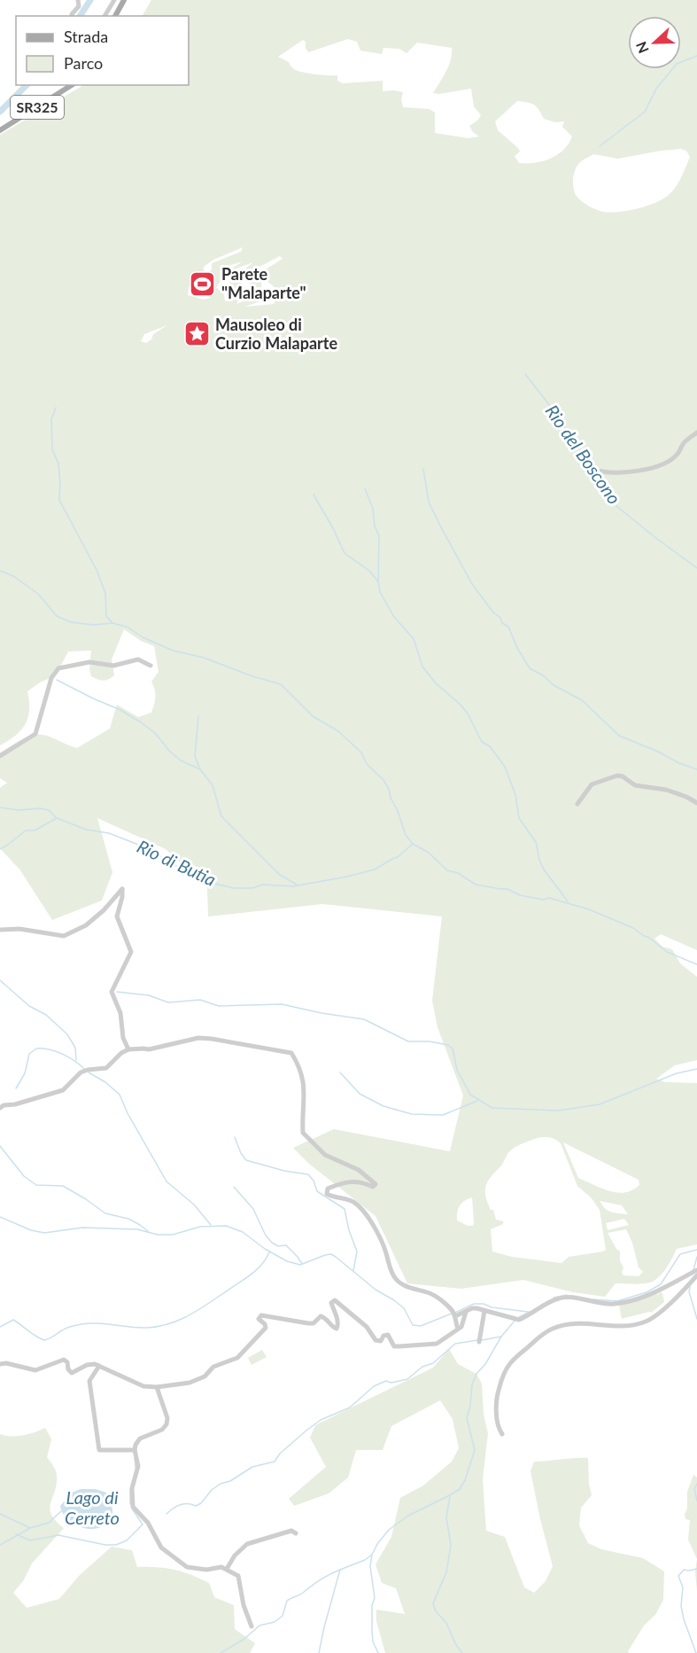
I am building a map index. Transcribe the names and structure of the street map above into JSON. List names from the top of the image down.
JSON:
{
  "streets": {
    "main road": ["SR325"]
  },
  "water": ["Rio del Boscono", "Rio di Butia", "Lago di Cerreto"],
  "places": {
    "sports": ["Parete \"Malaparte\""],
    "place": ["Mausoleo di Curzio Malaparte"]
  },
  "legend": ["Strada", "Parco"],
  "north": "left"
}
